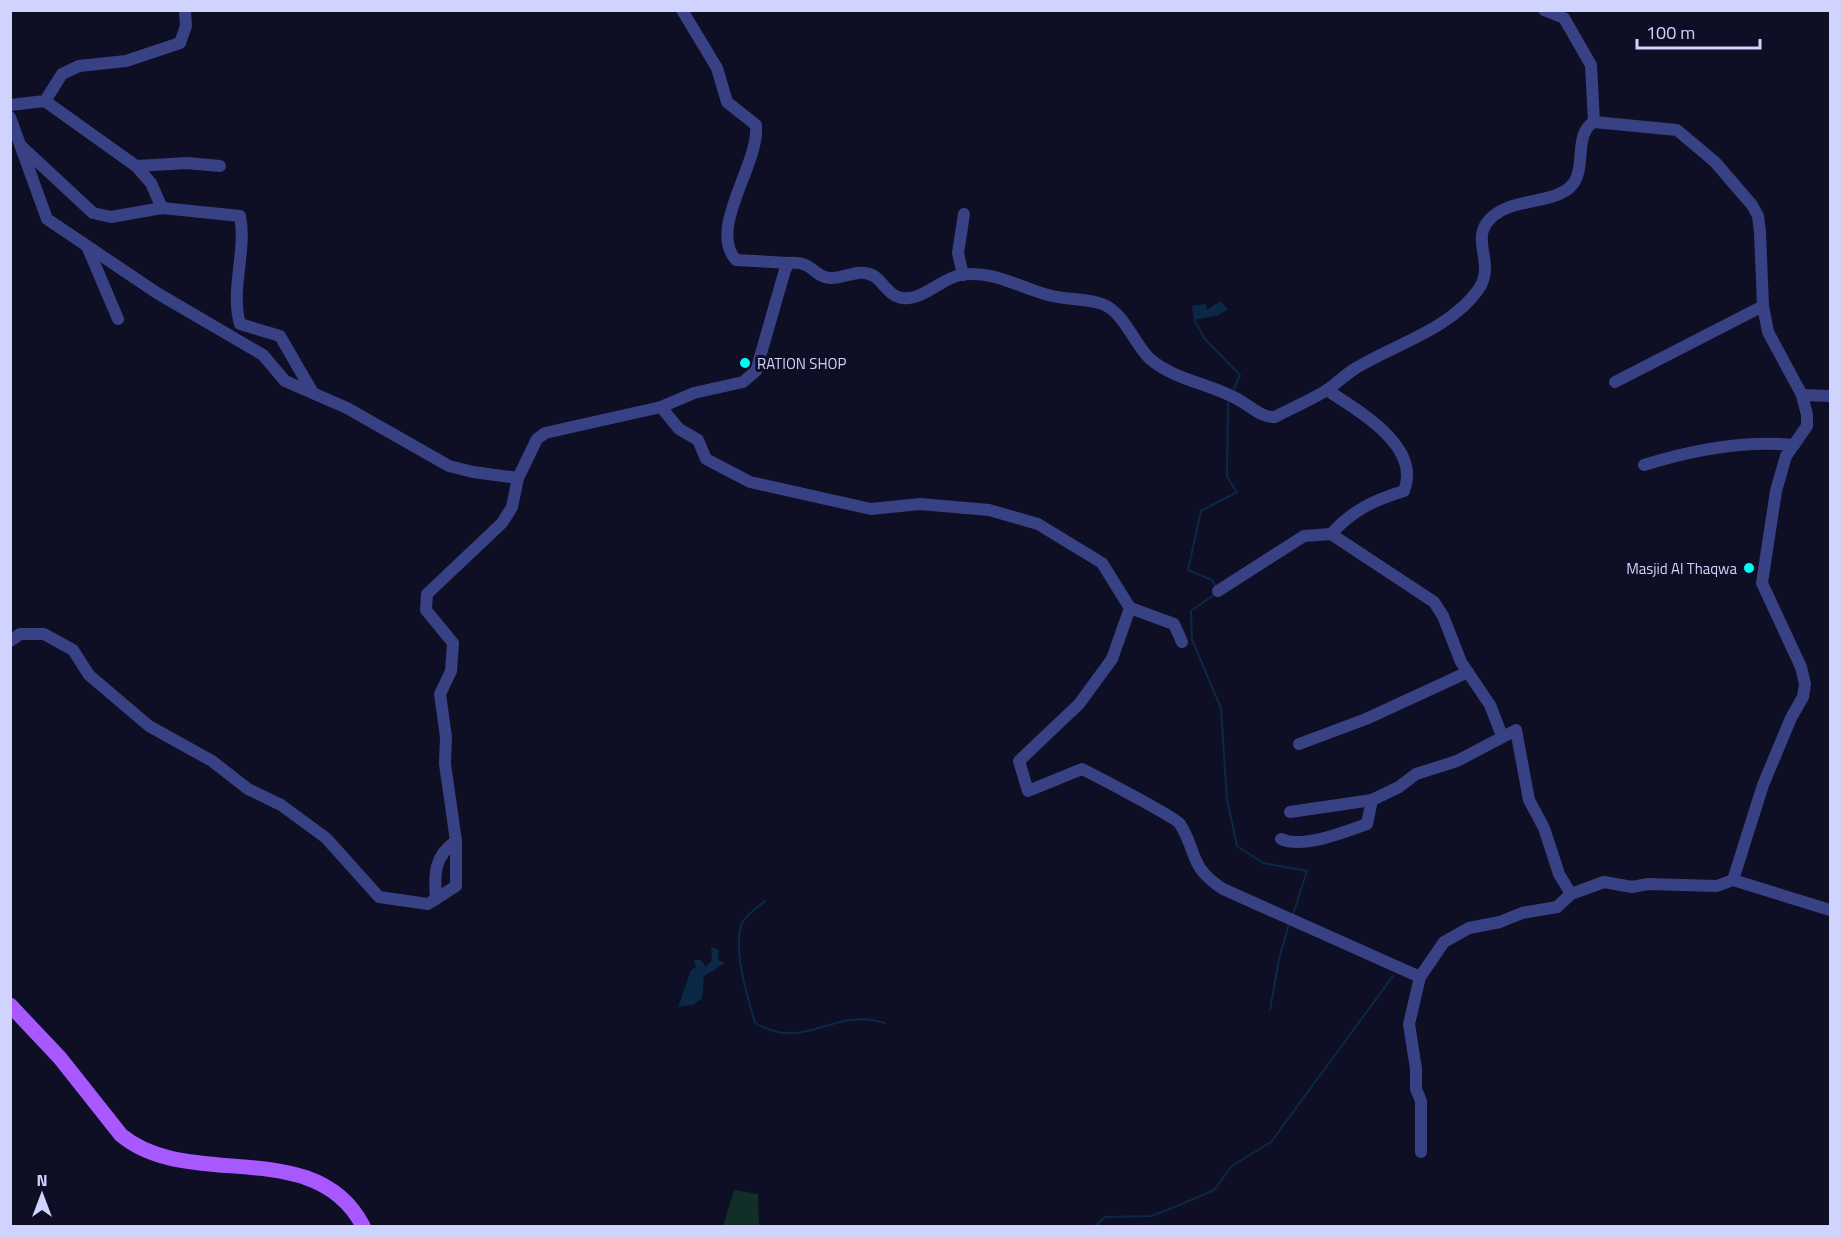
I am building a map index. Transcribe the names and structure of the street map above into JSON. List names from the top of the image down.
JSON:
{
  "places": ["RATION SHOP", "Masjid Al Thaqwa"],
  "scale_bar": "100 m",
  "north": "top"
}
